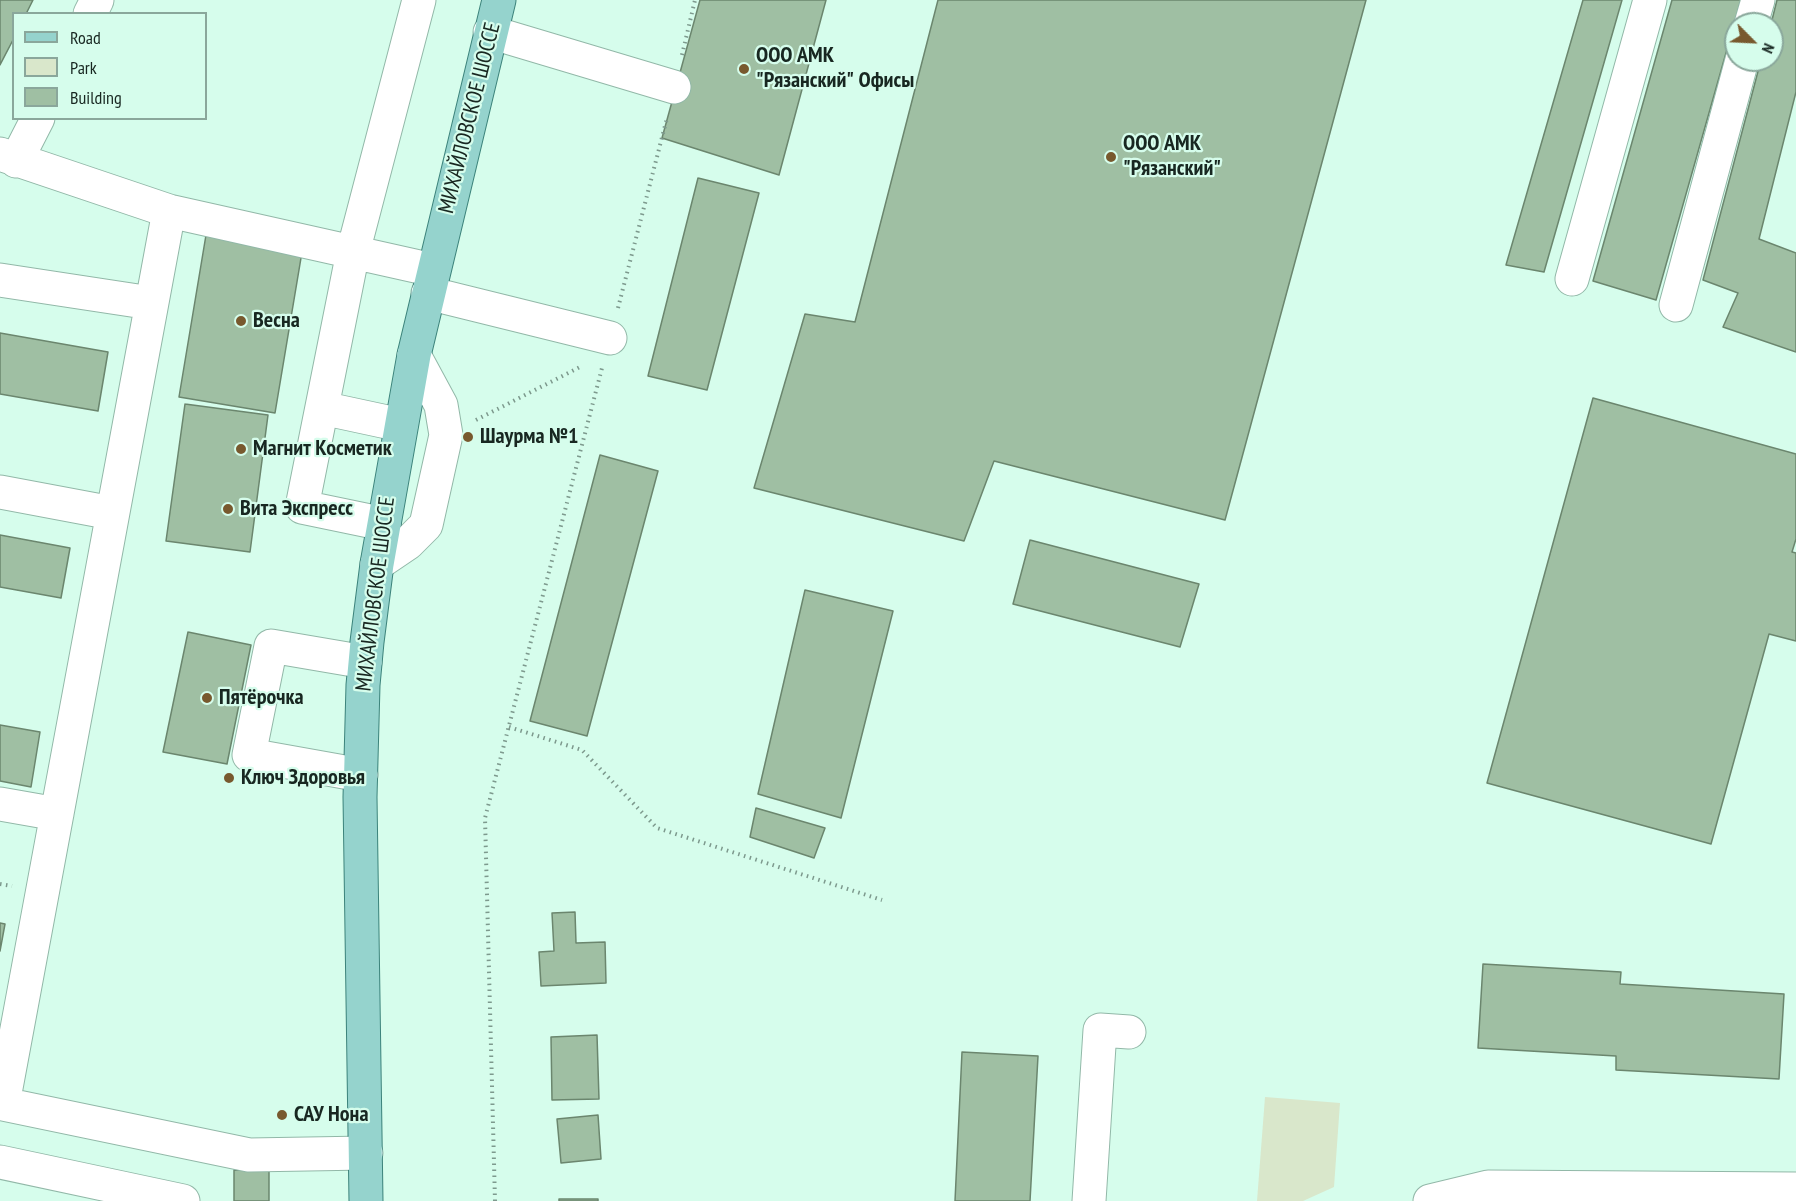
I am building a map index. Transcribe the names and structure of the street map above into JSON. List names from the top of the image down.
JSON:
{
  "streets": {
    "main road": ["МИХАЙЛОВСКОЕ ШОССЕ"]
  },
  "places": [
    "ООО АМК \"Рязанский\" Офисы",
    "ООО АМК \"Рязанский\"",
    "Весна",
    "Шаурма №1",
    "Магнит Косметик",
    "Вита Экспресс",
    "Пятёрочка",
    "Ключ Здоровья",
    "САУ Нона"
  ],
  "legend": ["Road", "Park", "Building"],
  "north": "bottom right"
}
